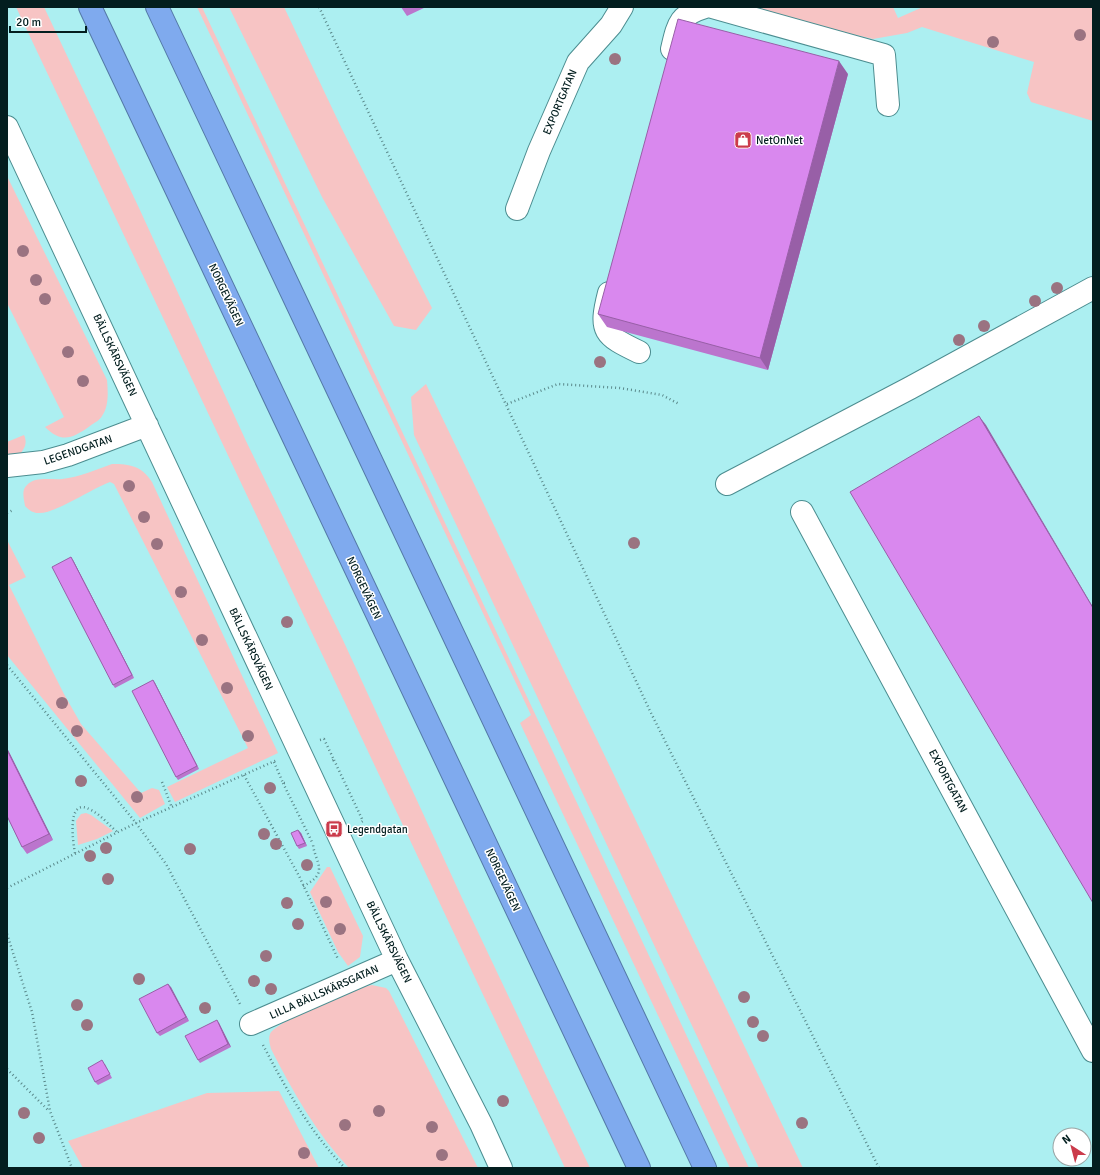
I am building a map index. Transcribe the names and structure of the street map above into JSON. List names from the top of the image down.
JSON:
{
  "streets": {
    "highway": ["NORGEVÄGEN"],
    "street": [
      "EXPORTGATAN",
      "BÄLLSKÄRSVÄGEN",
      "LEGENDGATAN",
      "LILLA BÄLLSKÄRSGATAN"
    ]
  },
  "crossings": [
    ["BÄLLSKÄRSVÄGEN", "LEGENDGATAN"],
    ["BÄLLSKÄRSVÄGEN", "LILLA BÄLLSKÄRSGATAN"]
  ],
  "places": {
    "shop": ["NetOnNet"],
    "bus stop": ["Legendgatan"]
  },
  "scale_bar": "20 m",
  "north": "top left"
}
